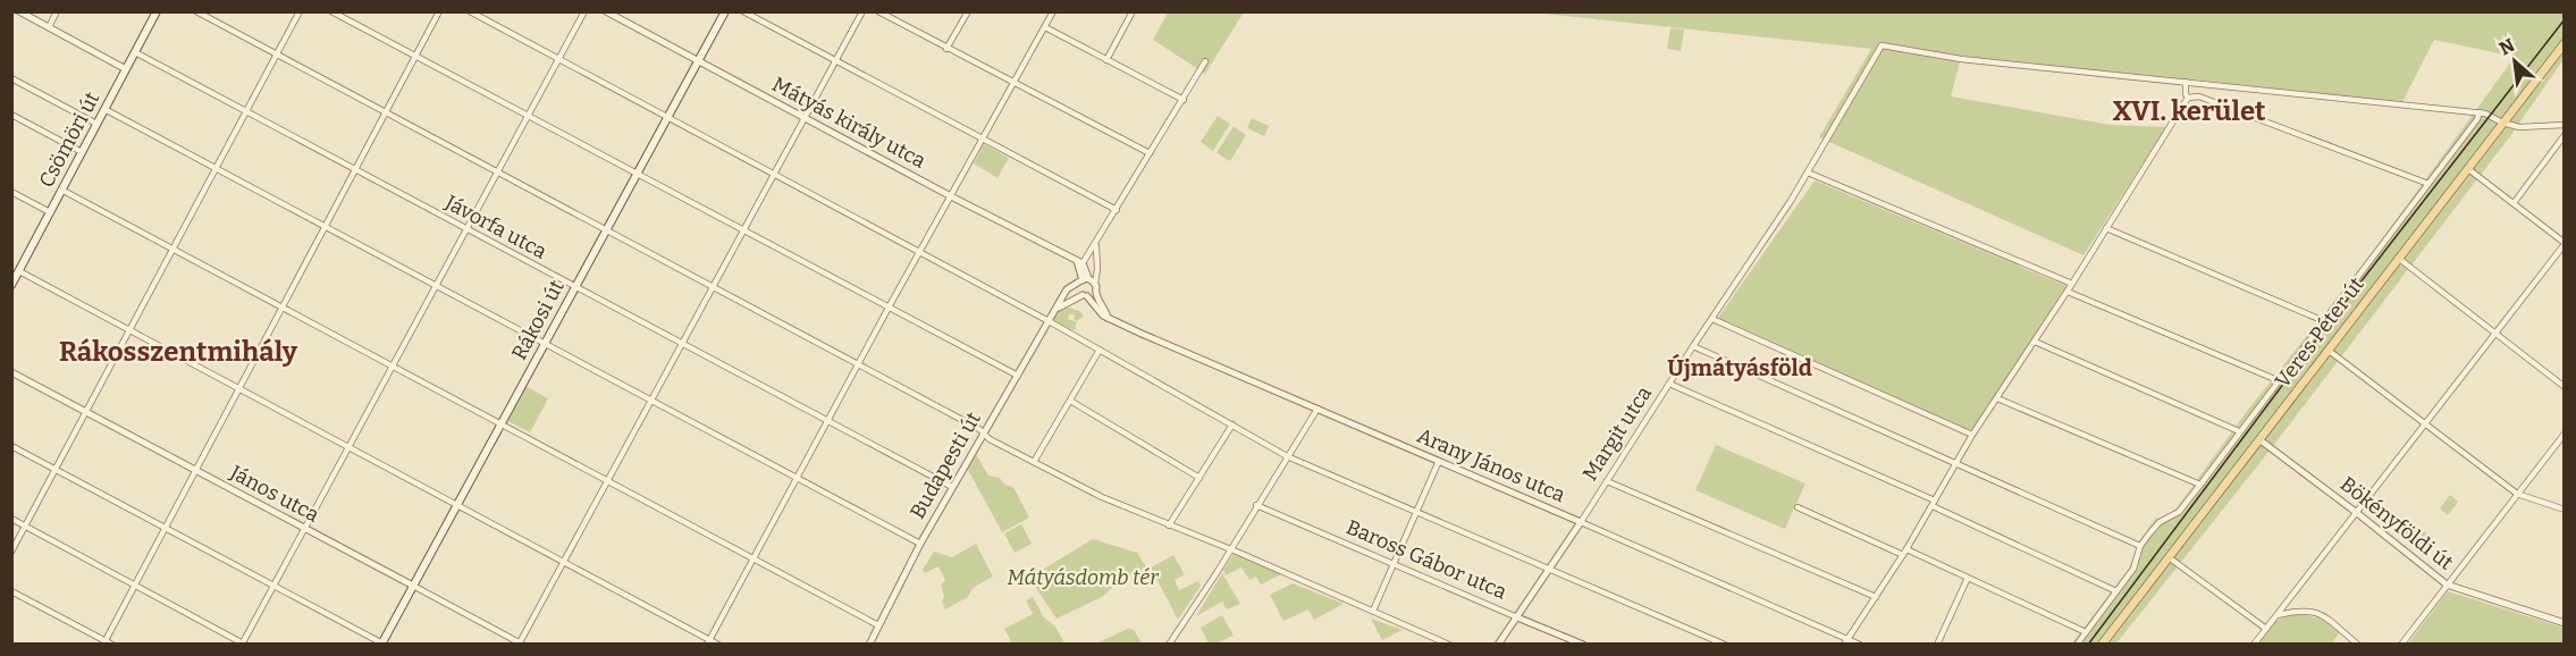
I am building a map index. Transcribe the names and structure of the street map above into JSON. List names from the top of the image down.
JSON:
{
  "streets": {
    "main road": ["Csömöri út", "Rákosi út", "Veres Péter út"],
    "street": [
      "Mátyás király utca",
      "Jávorfa utca",
      "Margit utca",
      "Budapesti út",
      "Arany János utca",
      "János utca",
      "Bökényföldi út",
      "Baross Gábor utca"
    ]
  },
  "crossings": [
    ["Mátyás király utca", "Rákosi út"],
    ["Csömöri út", "Jávorfa utca"],
    ["Jávorfa utca", "Rákosi út"],
    ["Jávorfa utca", "Budapesti út"],
    ["Rákosi út", "János utca"],
    ["Veres Péter út", "Bökényföldi út"],
    ["Margit utca", "Arany János utca"],
    ["Margit utca", "Baross Gábor utca"],
    ["Budapesti út", "Arany János utca"]
  ],
  "districts": ["XVI. kerület", "Rákosszentmihály", "Újmátyásföld"],
  "parks": ["Mátyásdomb tér"],
  "north": "top left"
}
